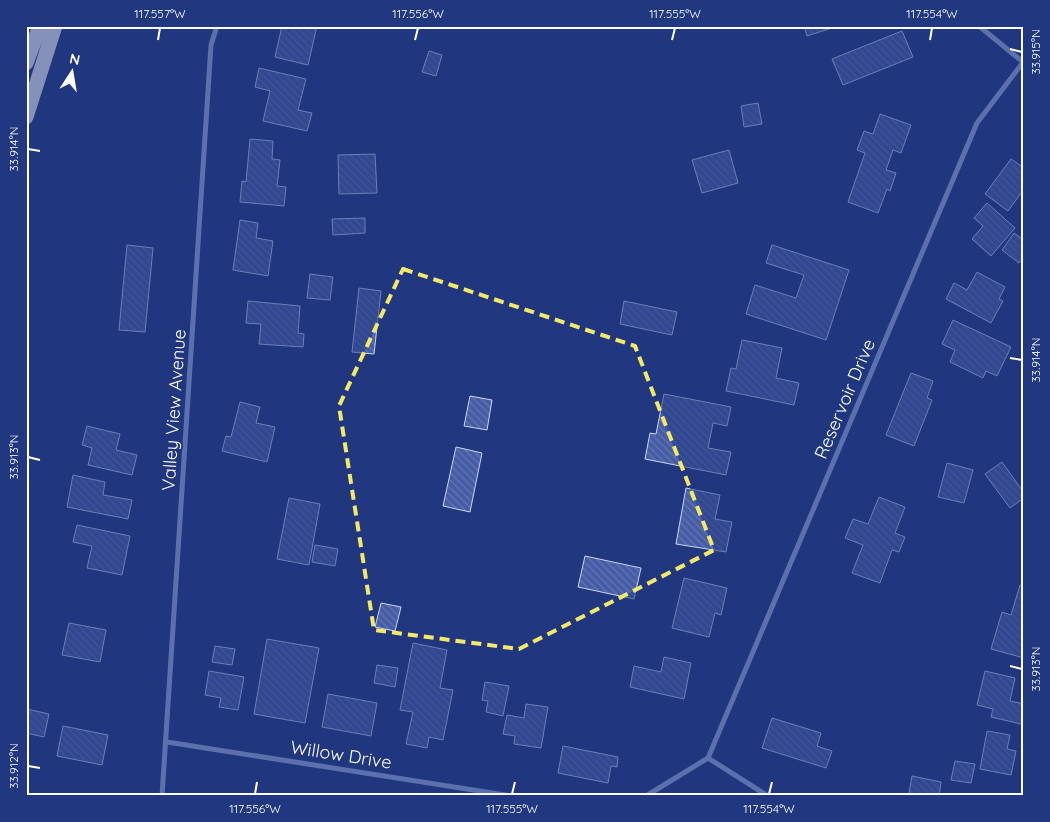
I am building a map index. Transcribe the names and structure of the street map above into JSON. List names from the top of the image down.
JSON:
{
  "streets": {
    "street": ["Reservoir Drive", "Valley View Avenue", "Willow Drive"]
  },
  "crossings": [
    ["Valley View Avenue", "Willow Drive"]
  ],
  "north": "top",
  "coordinates": [
    "117.557°W",
    "117.556°W",
    "117.555°W",
    "117.554°W",
    "33.915°N",
    "33.914°N",
    "33.913°N",
    "33.912°N"
  ]
}
